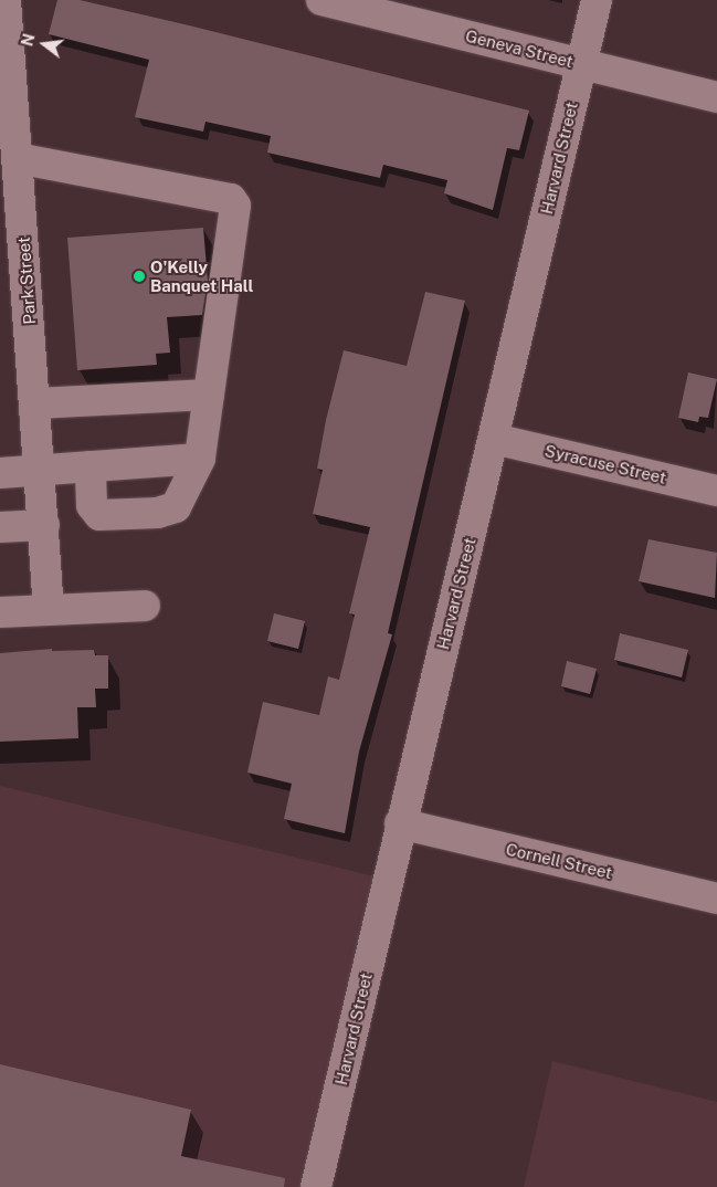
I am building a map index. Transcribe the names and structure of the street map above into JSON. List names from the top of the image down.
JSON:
{
  "streets": {
    "street": [
      "Geneva Street",
      "Harvard Street",
      "Park Street",
      "Syracuse Street",
      "Cornell Street"
    ]
  },
  "crossings": [
    ["Geneva Street", "Harvard Street"],
    ["Harvard Street", "Syracuse Street"],
    ["Harvard Street", "Cornell Street"]
  ],
  "places": ["O'Kelly Banquet Hall"],
  "north": "left"
}
